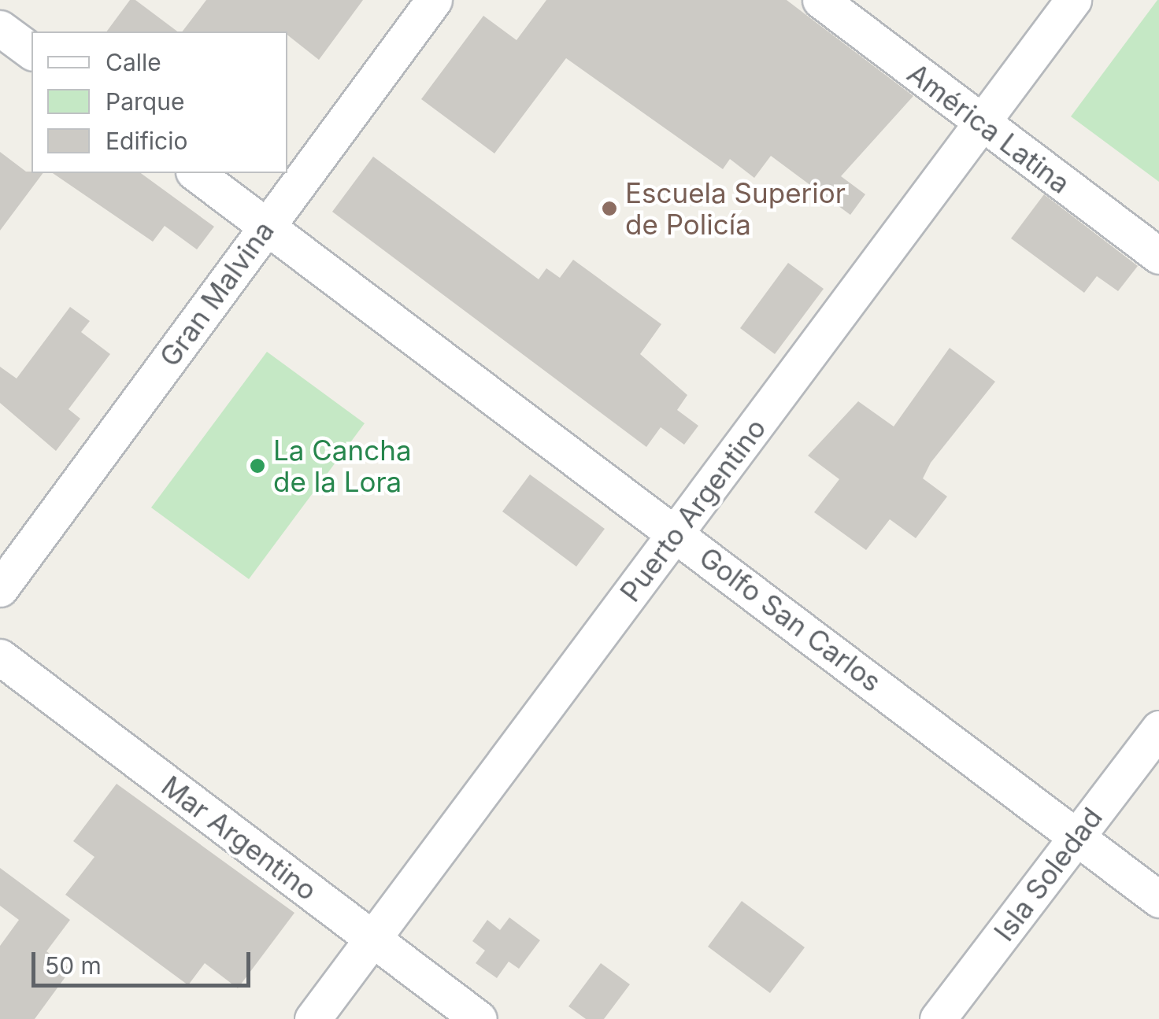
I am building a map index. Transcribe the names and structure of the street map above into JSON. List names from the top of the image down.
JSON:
{
  "streets": {
    "street": [
      "América Latina",
      "Gran Malvina",
      "Puerto Argentino",
      "Golfo San Carlos",
      "Mar Argentino",
      "Isla Soledad"
    ]
  },
  "crossings": [
    ["América Latina", "Puerto Argentino"],
    ["Gran Malvina", "Golfo San Carlos"],
    ["Puerto Argentino", "Golfo San Carlos"],
    ["Puerto Argentino", "Mar Argentino"],
    ["Golfo San Carlos", "Isla Soledad"]
  ],
  "places": ["Escuela Superior de Policía", "La Cancha de la Lora"],
  "legend": ["Calle", "Parque", "Edificio"],
  "scale_bar": "50 m"
}
